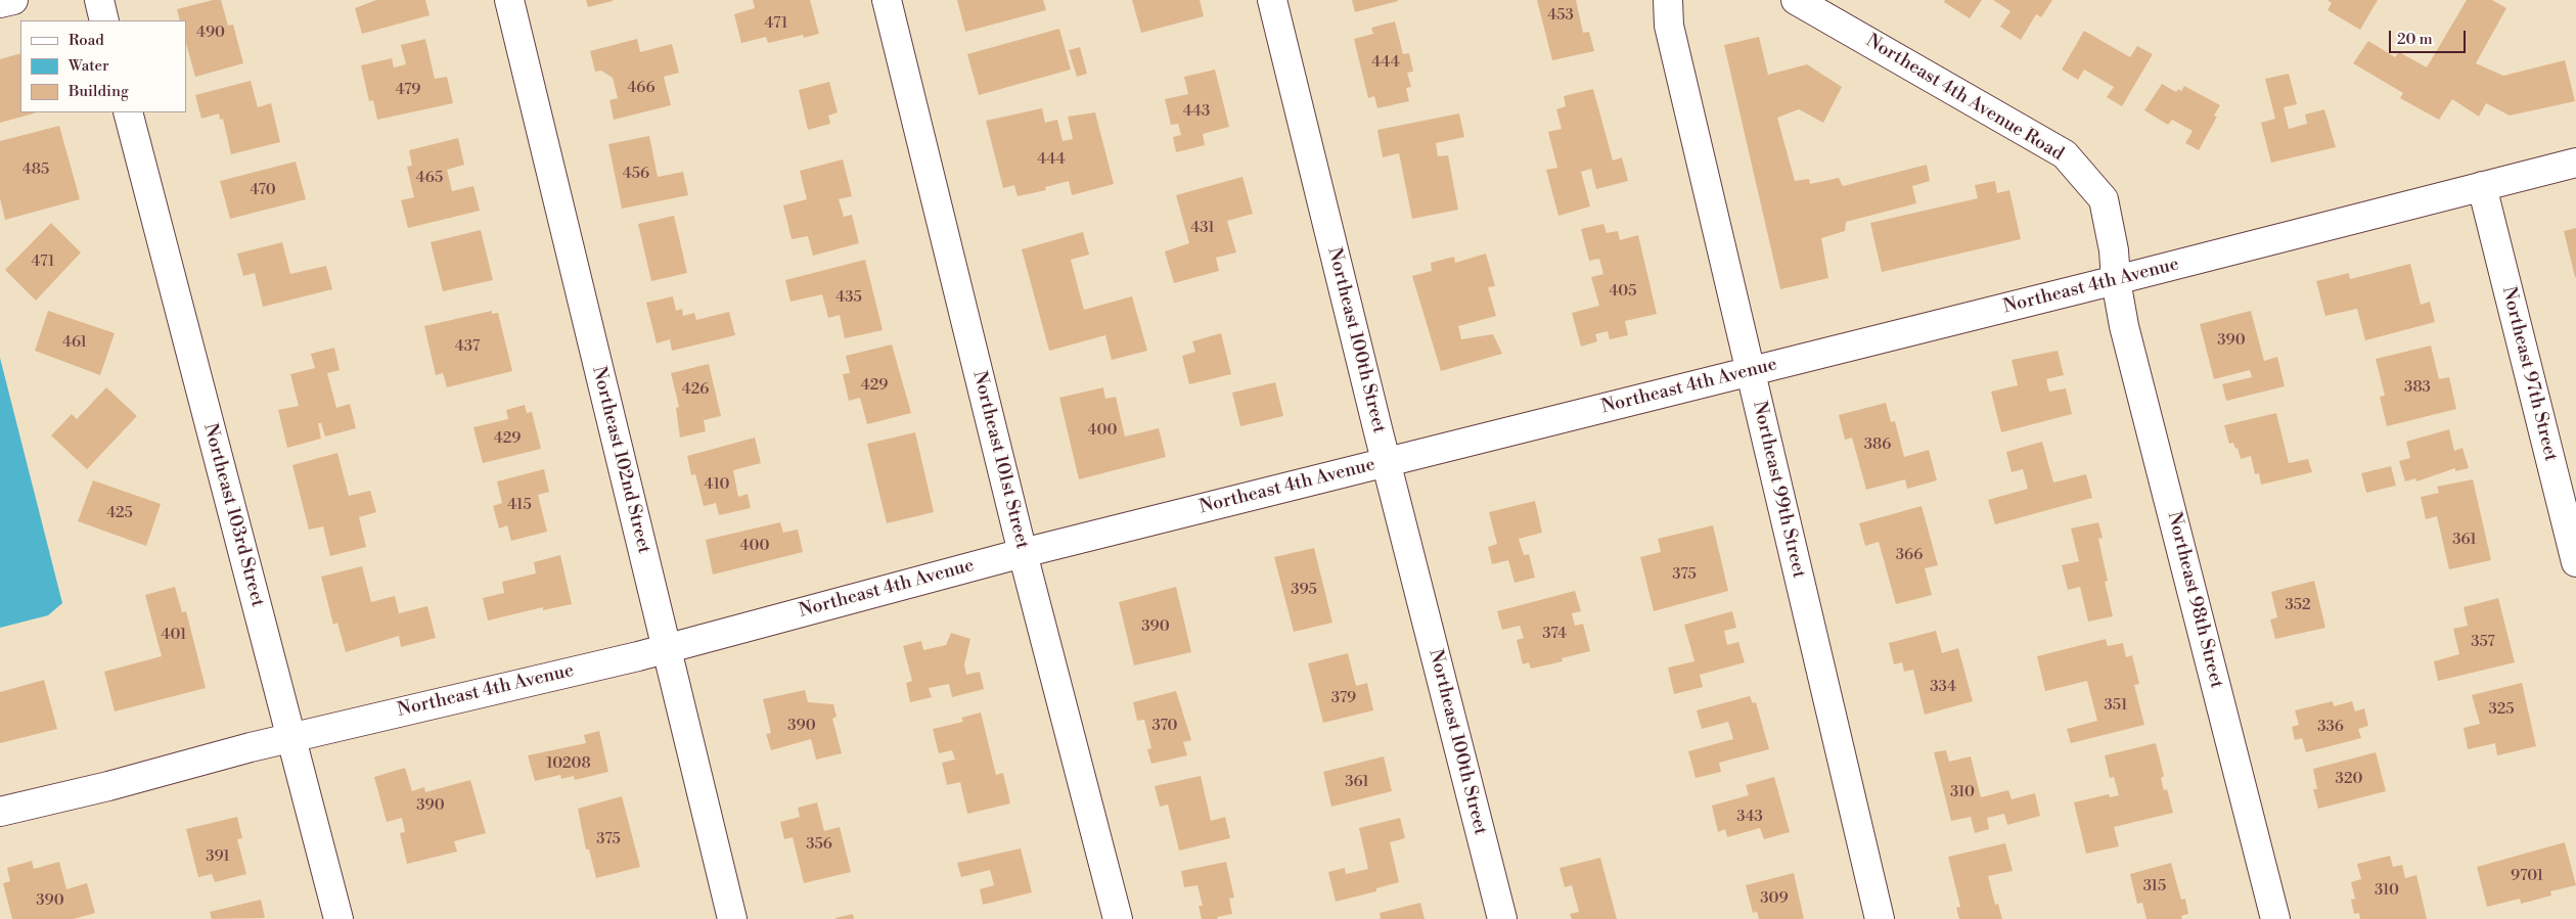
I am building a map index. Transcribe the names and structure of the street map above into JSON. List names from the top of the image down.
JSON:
{
  "streets": {
    "street": [
      "Northeast 4th Avenue Road",
      "Northeast 4th Avenue",
      "Northeast 100th Street",
      "Northeast 97th Street",
      "Northeast 102nd Street",
      "Northeast 101st Street",
      "Northeast 99th Street",
      "Northeast 103rd Street",
      "Northeast 98th Street"
    ]
  },
  "crossings": [
    ["Northeast 4th Avenue Road", "Northeast 4th Avenue"],
    ["Northeast 4th Avenue Road", "Northeast 98th Street"],
    ["Northeast 4th Avenue", "Northeast 100th Street"],
    ["Northeast 4th Avenue", "Northeast 97th Street"],
    ["Northeast 4th Avenue", "Northeast 102nd Street"],
    ["Northeast 4th Avenue", "Northeast 101st Street"],
    ["Northeast 4th Avenue", "Northeast 99th Street"],
    ["Northeast 4th Avenue", "Northeast 103rd Street"],
    ["Northeast 4th Avenue", "Northeast 98th Street"]
  ],
  "house_numbers": [
    "453",
    "471",
    "490",
    "444",
    "466",
    "479",
    "443",
    "444",
    "485",
    "456",
    "465",
    "470",
    "431",
    "471",
    "405",
    "435",
    "390",
    "461",
    "437",
    "429",
    "383",
    "426",
    "400",
    "429",
    "386",
    "410",
    "415",
    "425",
    "361",
    "400",
    "366",
    "375",
    "395",
    "352",
    "390",
    "374",
    "401",
    "357",
    "334",
    "379",
    "351",
    "325",
    "390",
    "370",
    "336",
    "10208",
    "320",
    "361",
    "310",
    "390",
    "343",
    "375",
    "356",
    "391",
    "9701",
    "315",
    "310",
    "309",
    "390"
  ],
  "legend": ["Road", "Water", "Building"],
  "scale_bar": "20 m"
}
